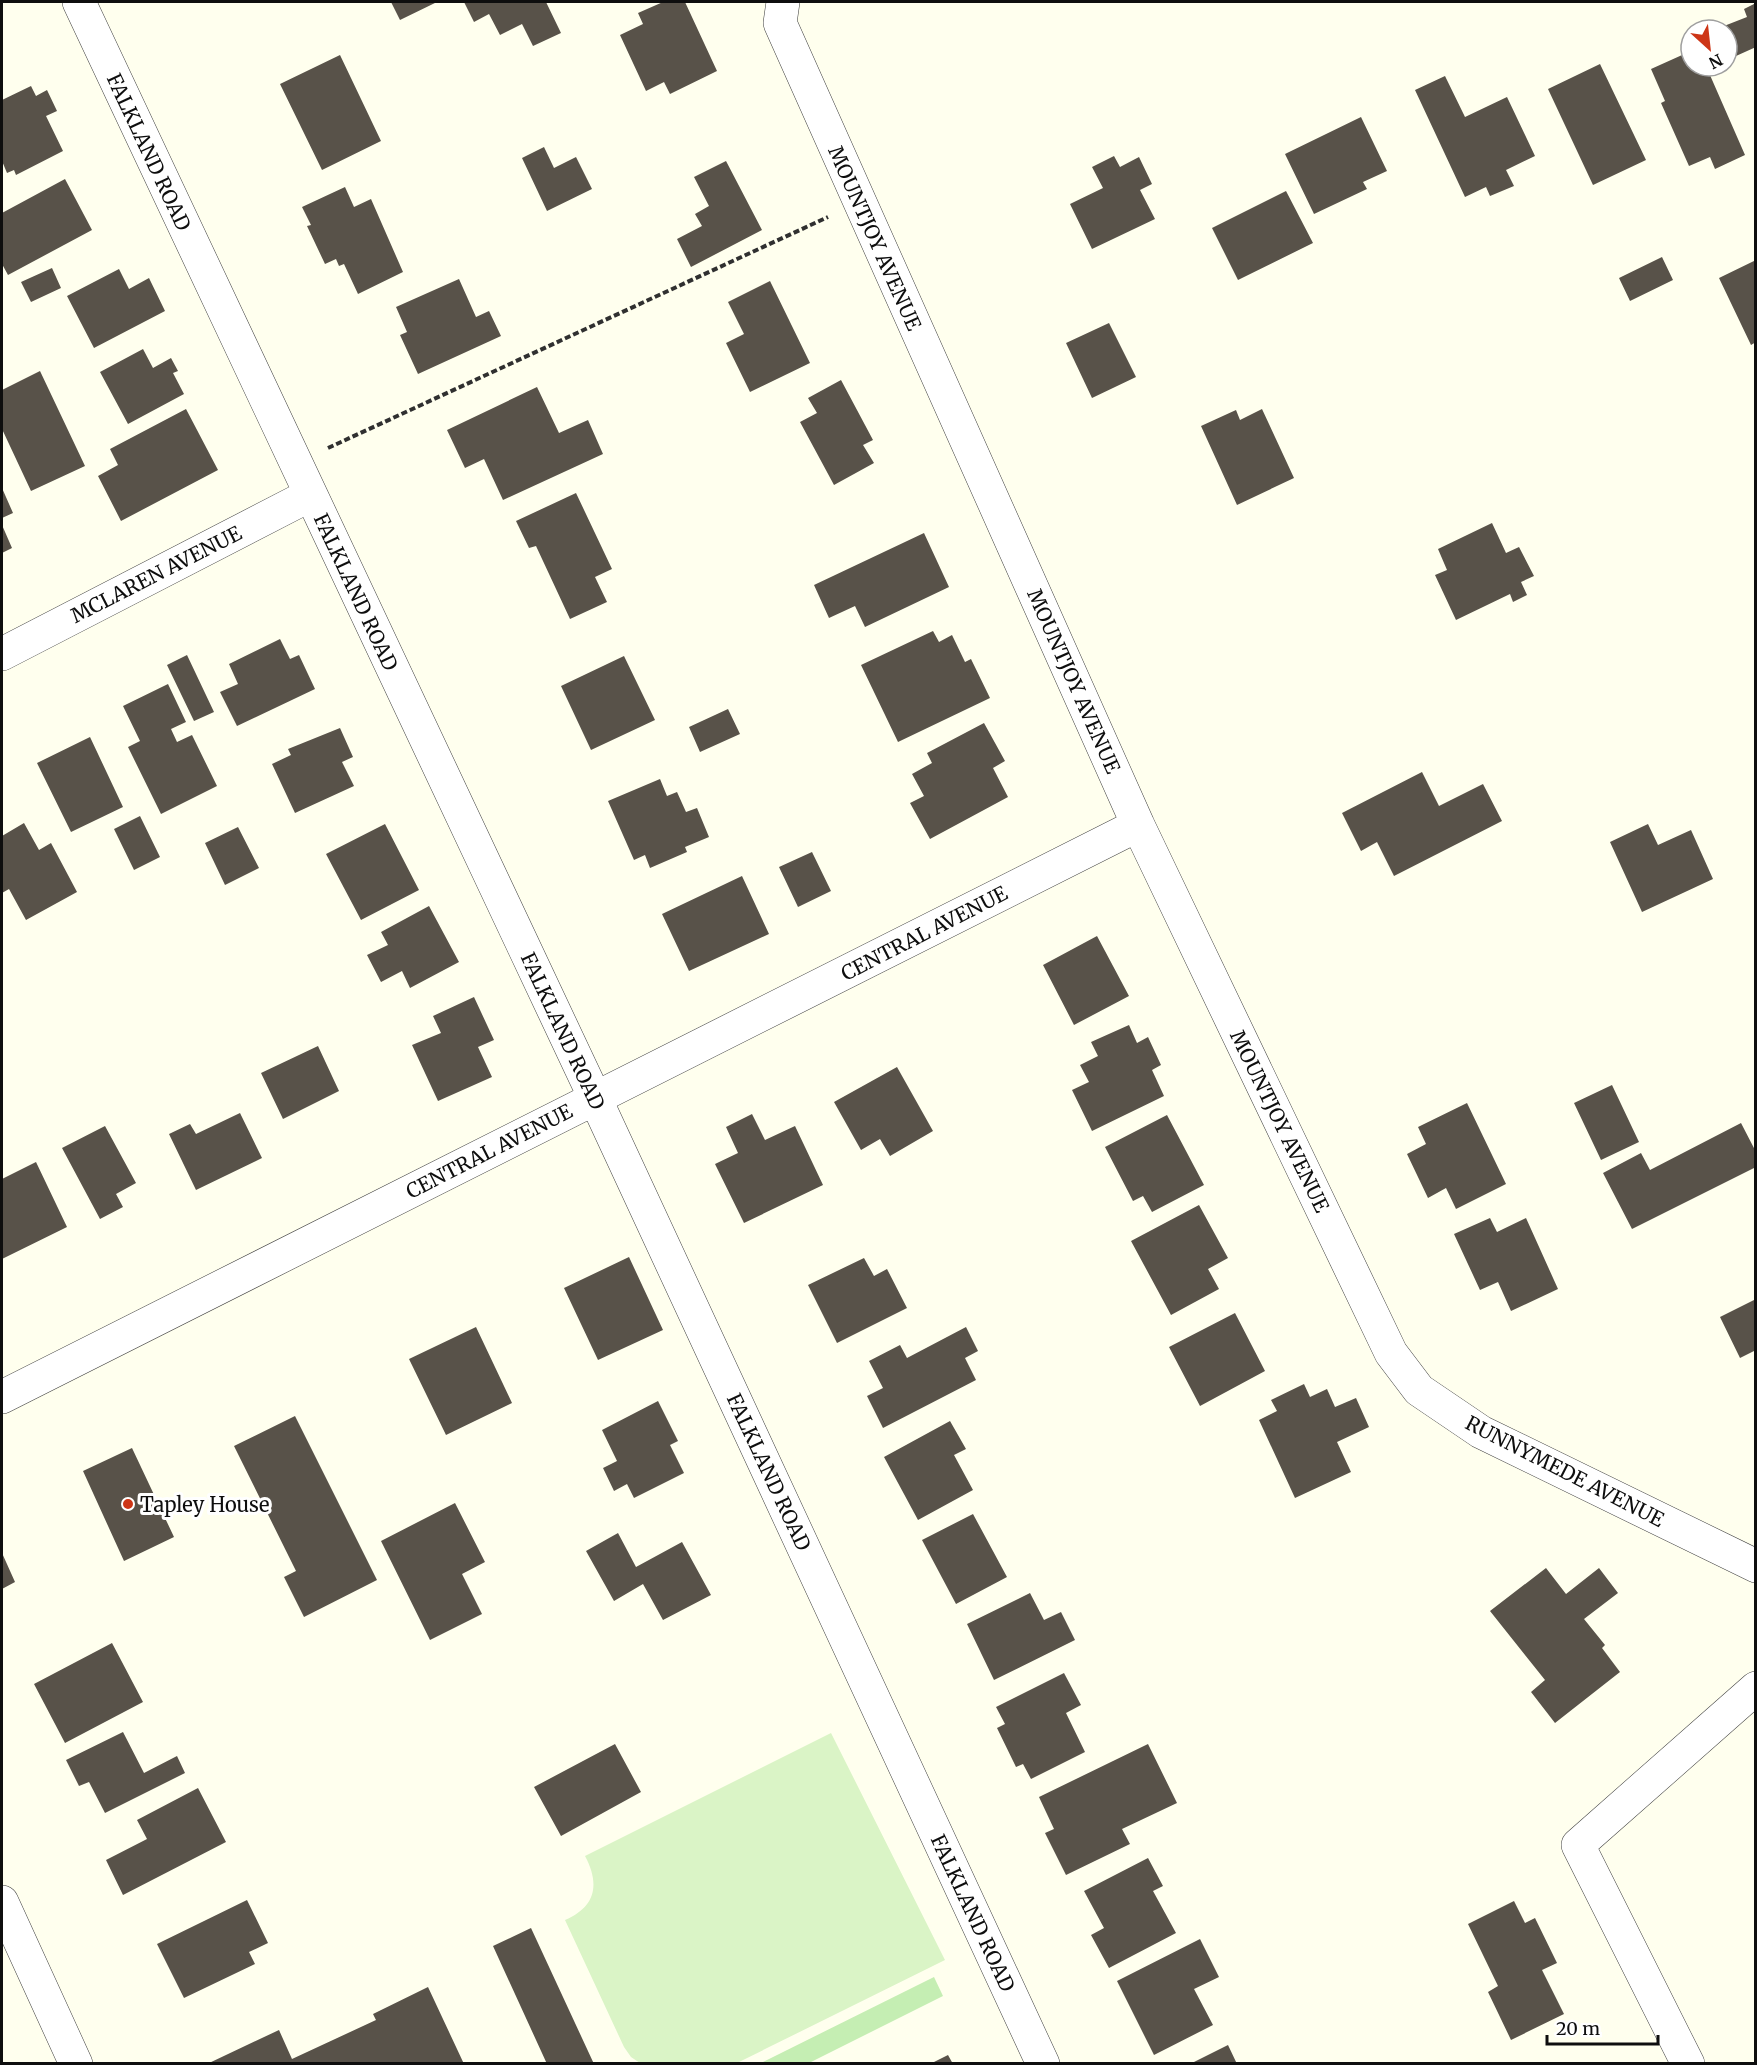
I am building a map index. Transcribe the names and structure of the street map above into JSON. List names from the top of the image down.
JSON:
{
  "streets": {
    "street": [
      "FALKLAND ROAD",
      "MOUNTJOY AVENUE",
      "MCLAREN AVENUE",
      "CENTRAL AVENUE",
      "RUNNYMEDE AVENUE"
    ]
  },
  "crossings": [
    ["FALKLAND ROAD", "MCLAREN AVENUE"],
    ["FALKLAND ROAD", "CENTRAL AVENUE"],
    ["MOUNTJOY AVENUE", "CENTRAL AVENUE"],
    ["MOUNTJOY AVENUE", "RUNNYMEDE AVENUE"]
  ],
  "places": ["Tapley House"],
  "scale_bar": "20 m",
  "north": "bottom right"
}
